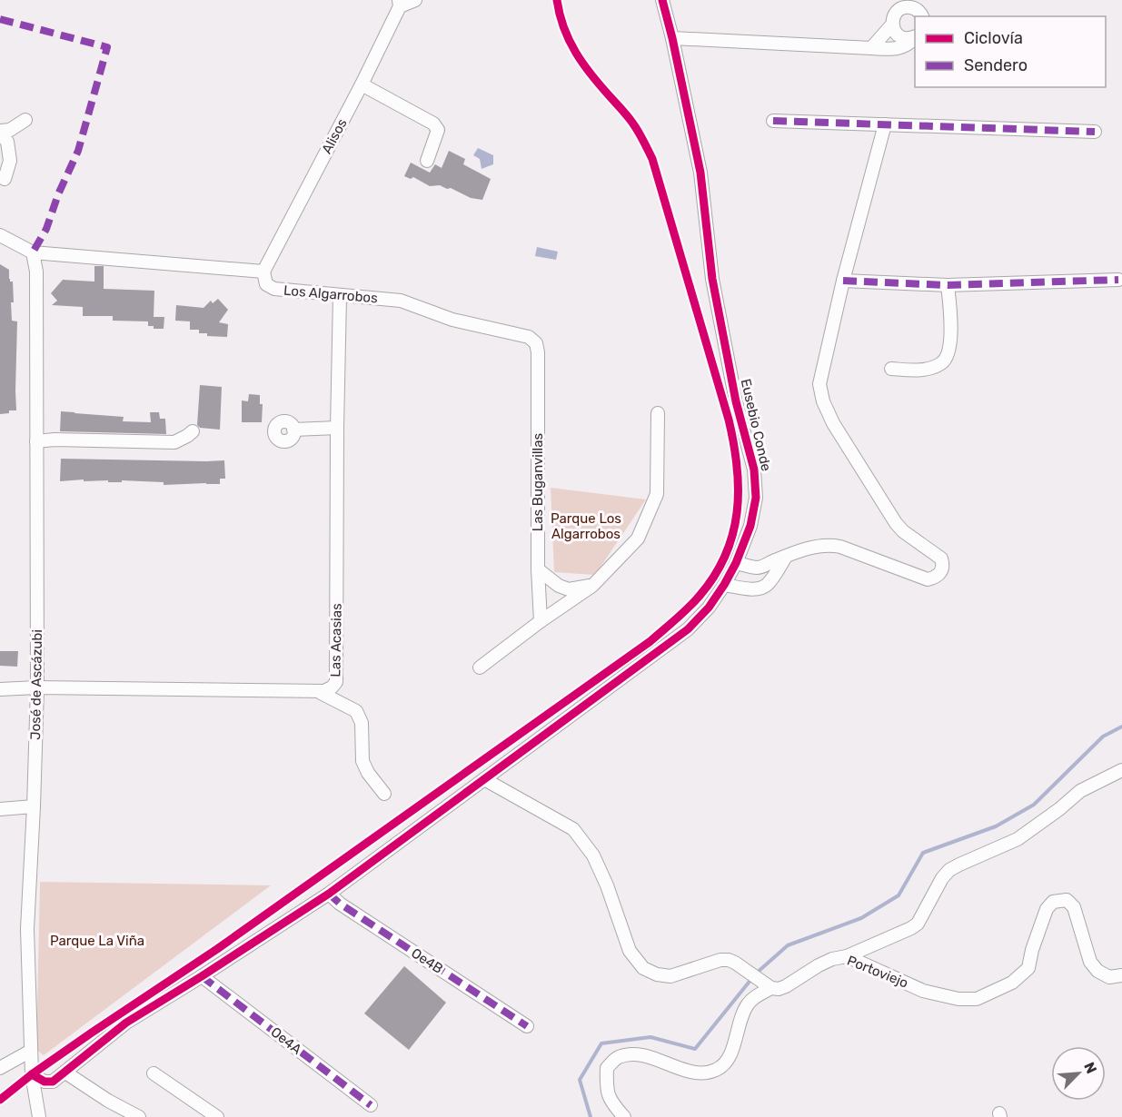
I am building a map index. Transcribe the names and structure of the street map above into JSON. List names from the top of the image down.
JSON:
{
  "streets": {
    "street": [
      "Alisos",
      "Los Algarrobos",
      "Eusebio Conde",
      "Las Buganvillas",
      "Las Acasias",
      "José de Ascázubi",
      "Oe4B",
      "Portoviejo",
      "Oe4A"
    ]
  },
  "crossings": [
    ["Alisos", "Los Algarrobos"],
    ["Los Algarrobos", "Las Buganvillas"],
    ["Los Algarrobos", "Las Acasias"],
    ["Eusebio Conde", "José de Ascázubi"],
    ["Eusebio Conde", "Oe4B"],
    ["Eusebio Conde", "Oe4A"],
    ["Las Acasias", "José de Ascázubi"]
  ],
  "parks": ["Parque Los Algarrobos", "Parque La Viña"],
  "legend": ["Ciclovía", "Sendero"],
  "north": "top right"
}
